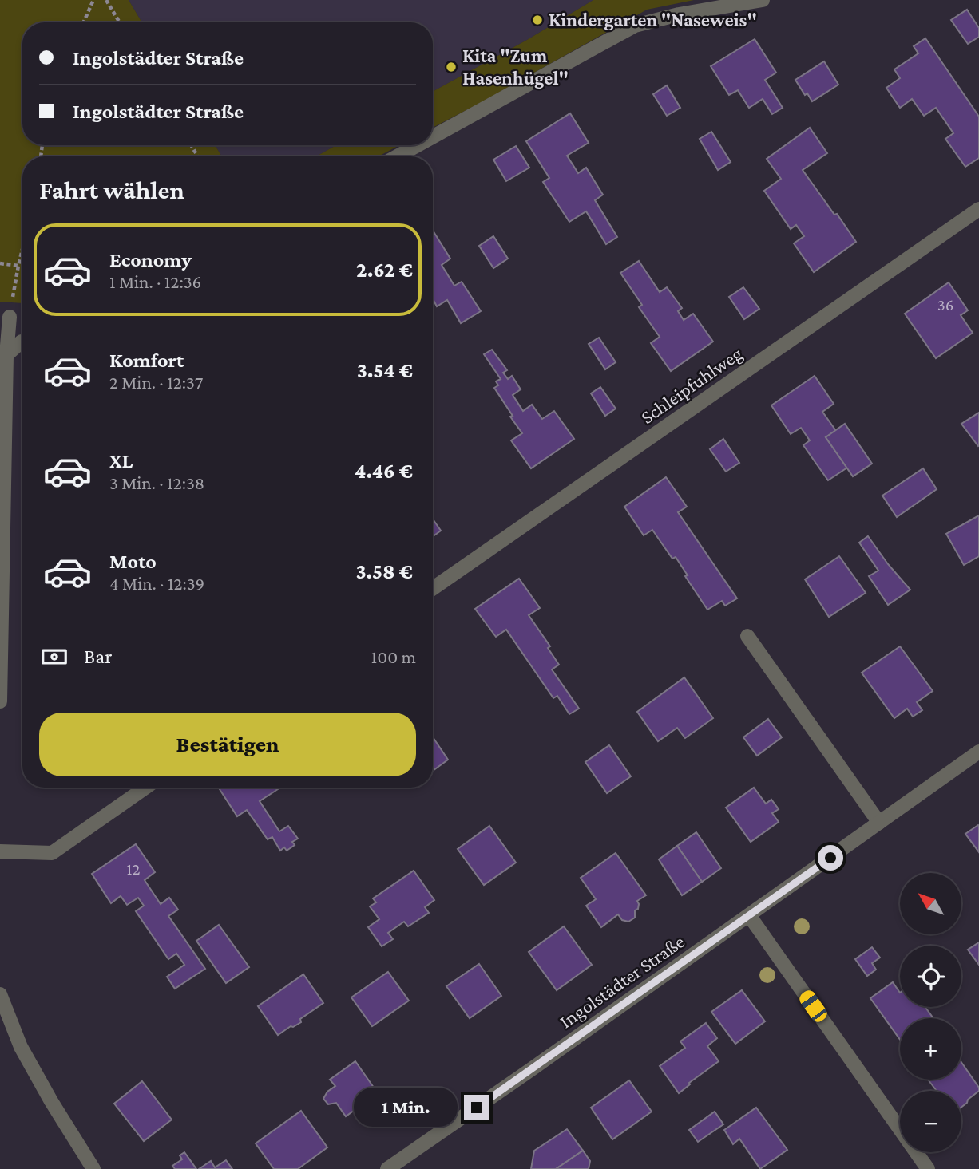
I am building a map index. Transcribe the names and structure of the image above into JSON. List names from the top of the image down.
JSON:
{
  "streets": {
    "street": ["Schleipfuhlweg", "Ingolstädter Straße"]
  },
  "places": ["Kindergarten \"Naseweis\"", "Kita \"Zum Hasenhügel\""],
  "house_numbers": ["36", "12"],
  "north": "top left",
  "page": {
    "banner": ["Ingolstädter Straße", "Ingolstädter Straße"],
    "heading": "Fahrt wählen",
    "list": [
      {
        "name": "Economy",
        "note": "1 Min. · 12:36",
        "value": "2.62 €"
      },
      {
        "name": "Komfort",
        "note": "2 Min. · 12:37",
        "value": "3.54 €"
      },
      {
        "name": "XL",
        "note": "3 Min. · 12:38",
        "value": "4.46 €"
      },
      {
        "name": "Moto",
        "note": "4 Min. · 12:39",
        "value": "3.58 €"
      }
    ],
    "pay": ["Bar", "100 m"],
    "buttons": "Bestätigen",
    "map_buttons": ["+", "−"],
    "bubble": "1 Min."
  }
}
